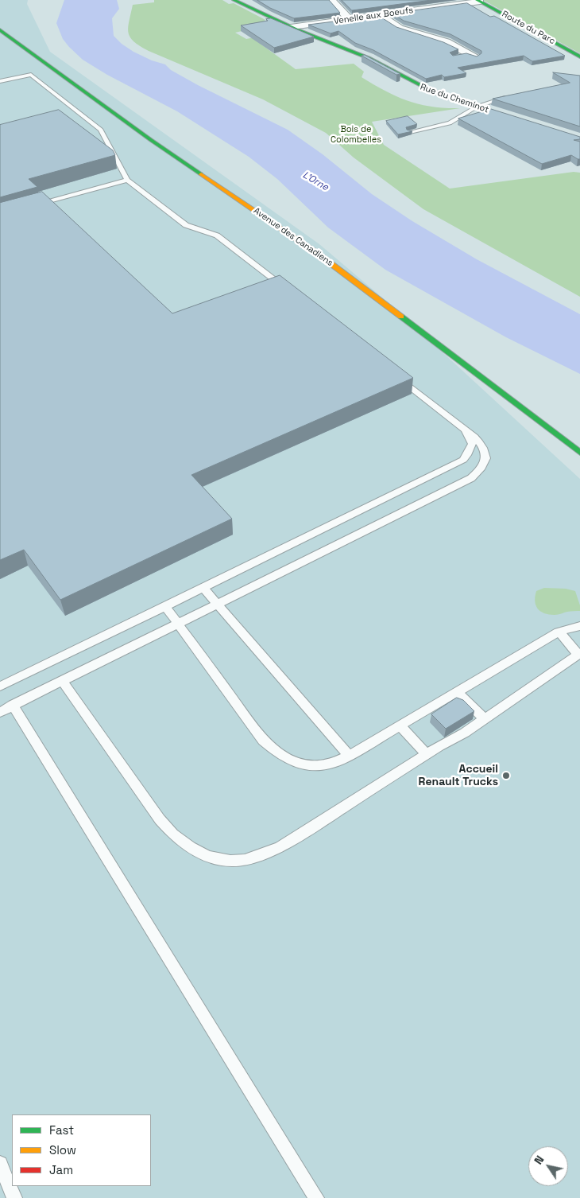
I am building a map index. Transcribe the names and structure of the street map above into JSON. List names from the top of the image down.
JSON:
{
  "streets": {
    "street": [
      "Venelle aux Boeufs",
      "Route du Parc",
      "Rue du Cheminot",
      "Avenue des Canadiens"
    ]
  },
  "crossings": [
    ["Venelle aux Boeufs", "Route du Parc"],
    ["Venelle aux Boeufs", "Rue du Cheminot"]
  ],
  "water": ["L'Orne"],
  "parks": ["Bois de Colombelles"],
  "places": ["Accueil Renault Trucks"],
  "legend": ["Fast", "Slow", "Jam"],
  "north": "top left"
}
